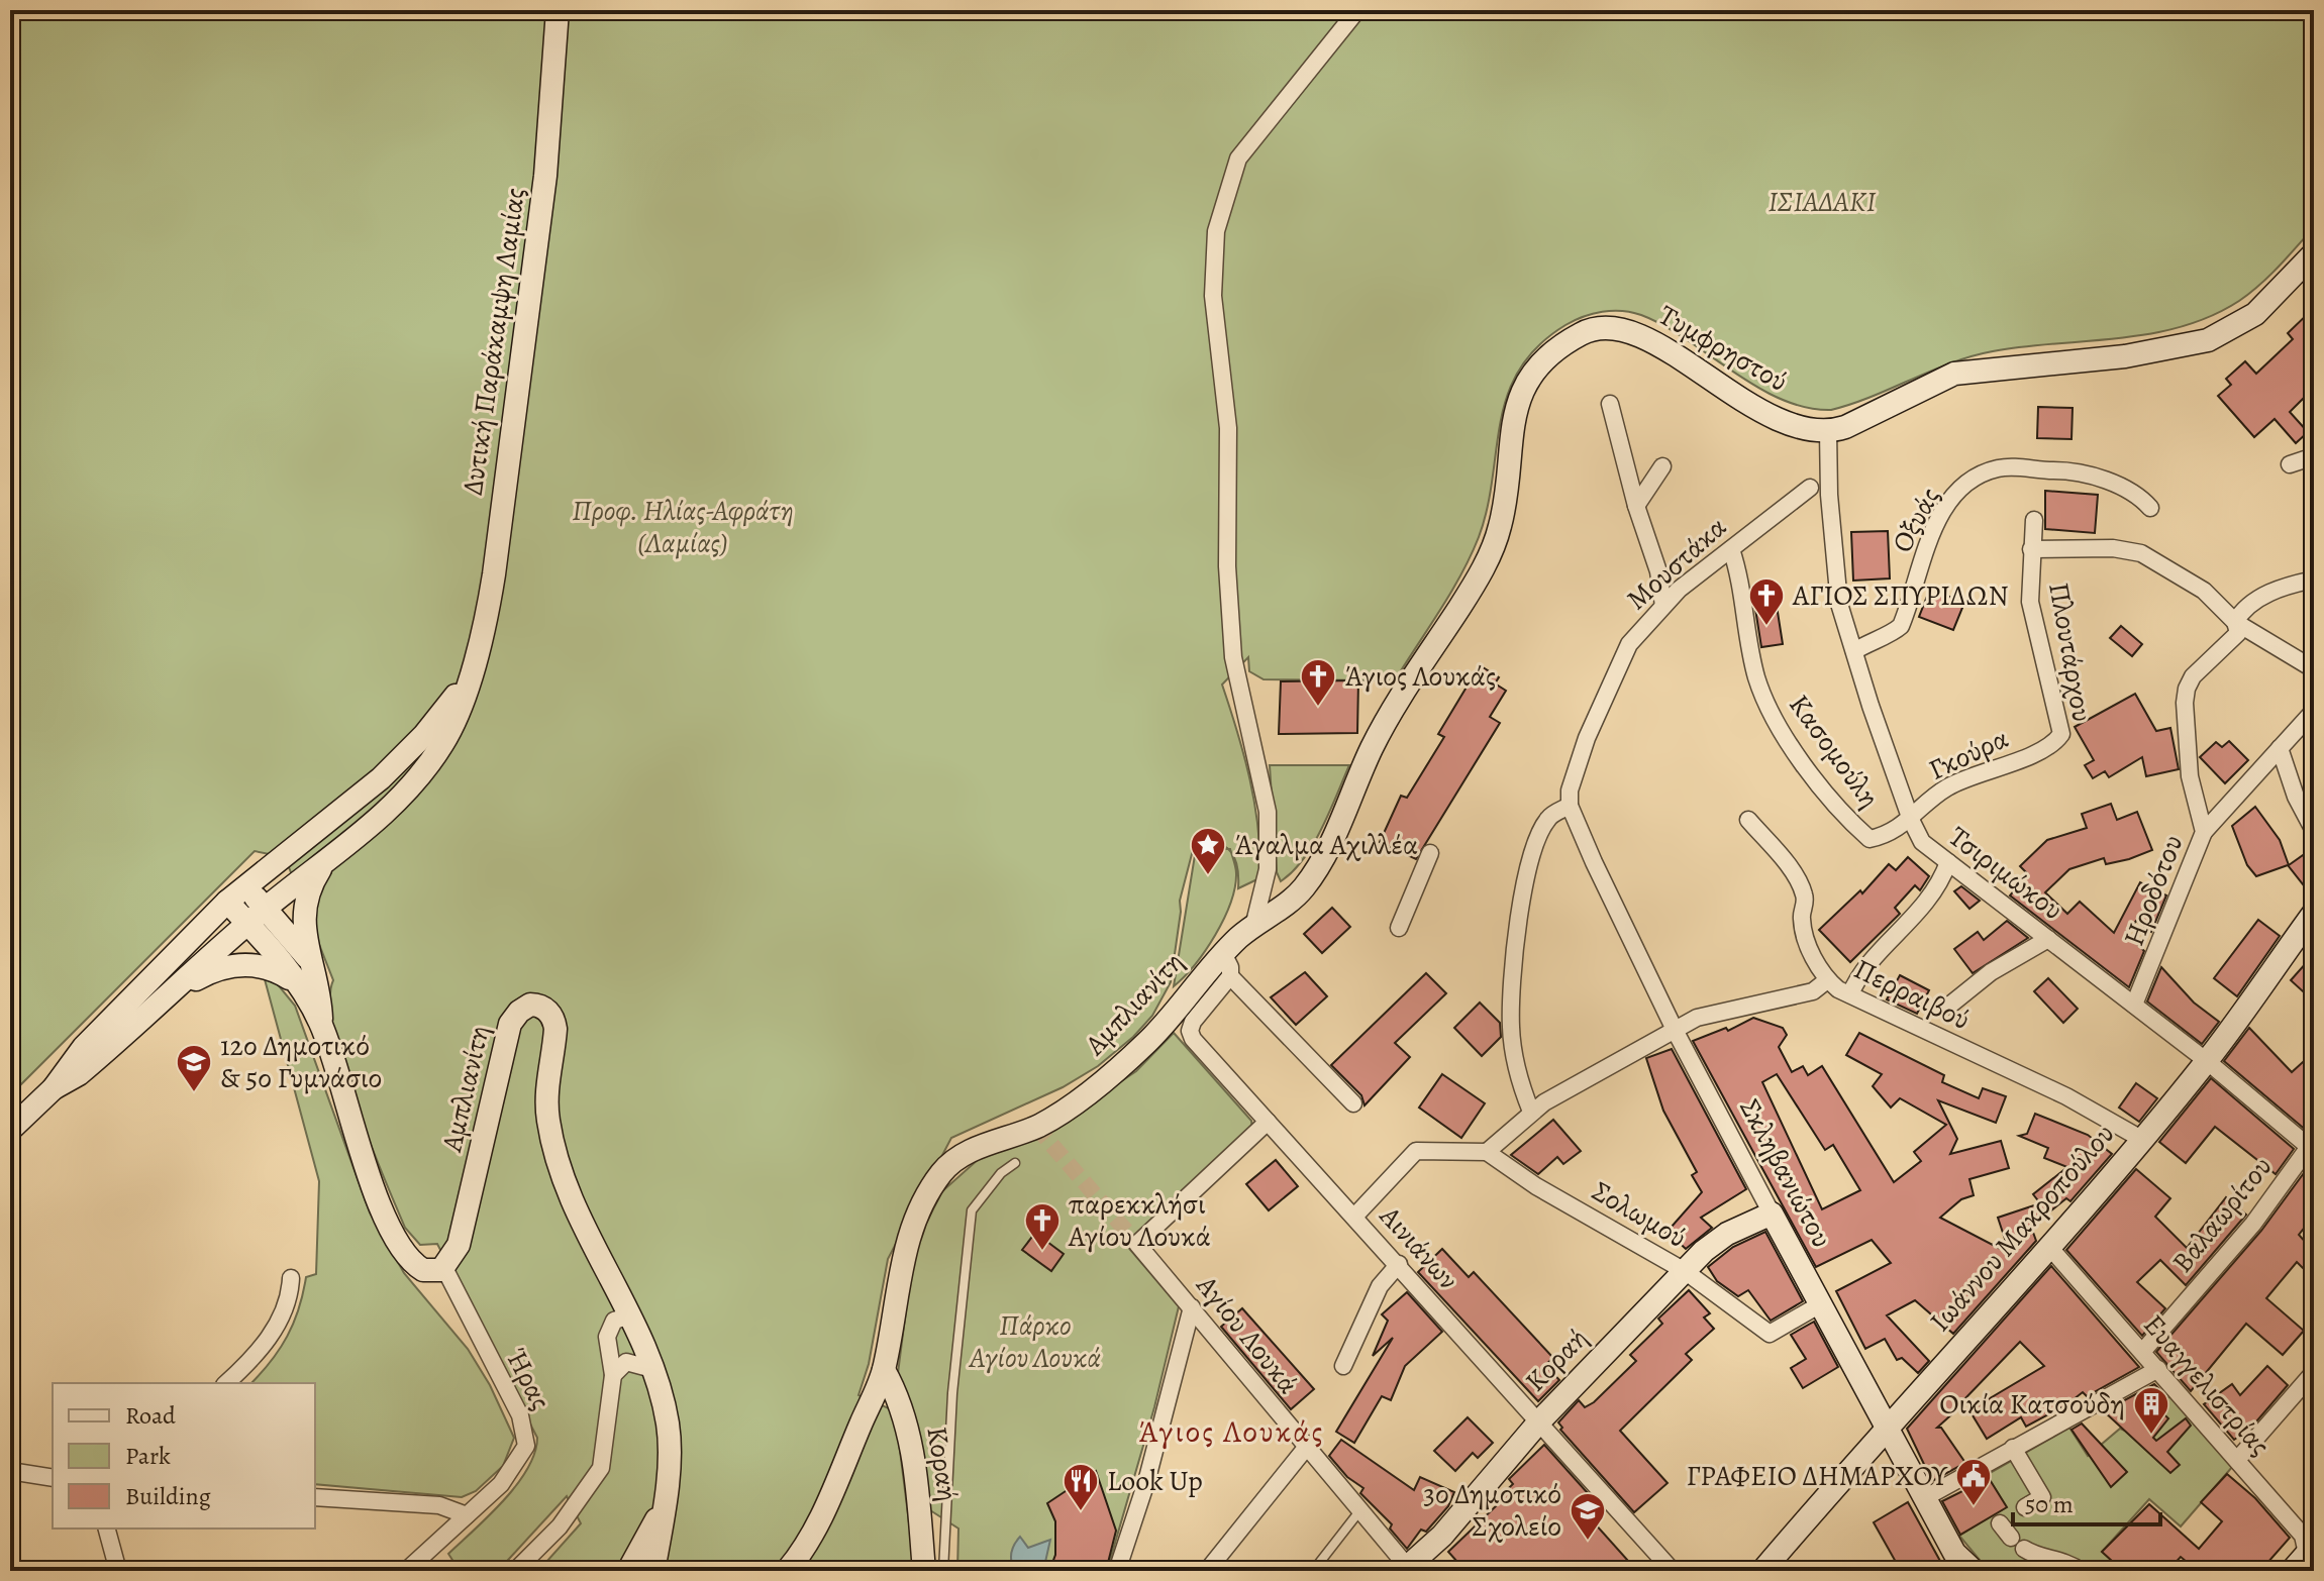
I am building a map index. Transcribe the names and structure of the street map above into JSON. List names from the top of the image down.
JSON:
{
  "streets": {
    "street": [
      "Δυτική Παράκαμψη Λαμίας",
      "Τυμφρηστού",
      "Οξυάς",
      "Μουστάκα",
      "Πλουτάρχου",
      "Κασομούλη",
      "Γκούρα",
      "Τσιριμώκου",
      "Ηροδότου",
      "Περραιβού",
      "Αμπλιανίτη",
      "Σκληβανιώτου",
      "Σολωμού",
      "Βαλαωρίτου",
      "Ιωάννου Μακροπούλου",
      "Αινιάνων",
      "Αγίου Λουκά",
      "Κοραή",
      "Ήρας",
      "Ευαγγελιστρίας"
    ]
  },
  "crossings": [
    ["Τυμφρηστού", "Τσιριμώκου"],
    ["Τυμφρηστού", "Αμπλιανίτη"],
    ["Οξυάς", "Τσιριμώκου"],
    ["Μουστάκα", "Κασομούλη"],
    ["Μουστάκα", "Σκληβανιώτου"],
    ["Πλουτάρχου", "Γκούρα"],
    ["Κασομούλη", "Γκούρα"],
    ["Γκούρα", "Τσιριμώκου"],
    ["Τσιριμώκου", "Ηροδότου"],
    ["Τσιριμώκου", "Βαλαωρίτου"],
    ["Τσιριμώκου", "Ιωάννου Μακροπούλου"],
    ["Περραιβού", "Ιωάννου Μακροπούλου"],
    ["Αμπλιανίτη", "Κοραή"],
    ["Αμπλιανίτη", "Ήρας"],
    ["Σκληβανιώτου", "Σολωμού"],
    ["Σκληβανιώτου", "Ιωάννου Μακροπούλου"],
    ["Σκληβανιώτου", "Κοραή"],
    ["Σολωμού", "Κοραή"],
    ["Βαλαωρίτου", "Ευαγγελιστρίας"],
    ["Ιωάννου Μακροπούλου", "Ευαγγελιστρίας"],
    ["Αινιάνων", "Αγίου Λουκά"],
    ["Αινιάνων", "Κοραή"],
    ["Αγίου Λουκά", "Κοραή"]
  ],
  "districts": ["Άγιος Λουκάς"],
  "parks": ["ΙΣΙΑΔΑΚΙ", "Προφ. Ηλίας-Αφράτη (Λαμίας)", "Πάρκο Αγίου Λουκά"],
  "places": {
    "church": ["ΑΓΙΟΣ ΣΠΥΡΙΔΩΝ", "Άγιος Λουκάς", "παρεκκλήσι Αγίου Λουκά"],
    "place": ["Άγαλμα Αχιλλέα"],
    "school or university": ["12ο Δημοτικό & 5ο Γυμνάσιο", "3ο Δημοτικό Σχολείο"],
    "building": ["Οικία Κατσούδη"],
    "public building": ["ΓΡΑΦΕΙΟ ΔΗΜΑΡΧΟΥ"],
    "restaurant": ["Look Up"]
  },
  "legend": ["Road", "Park", "Building"],
  "scale_bar": "50 m"
}
